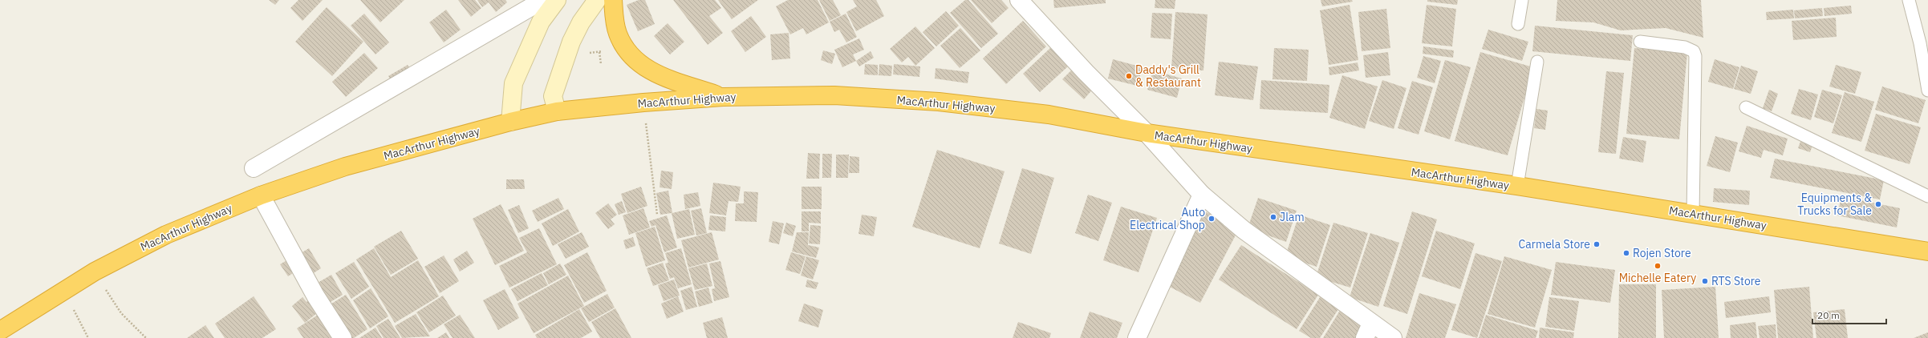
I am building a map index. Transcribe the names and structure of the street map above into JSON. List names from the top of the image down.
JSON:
{
  "streets": {
    "highway": ["MacArthur Highway"]
  },
  "places": [
    "Daddy's Grill & Restaurant",
    "Equipments & Trucks for Sale",
    "Jlam",
    "Auto Electrical Shop",
    "Carmela Store",
    "Rojen Store",
    "Michelle Eatery",
    "RTS Store"
  ],
  "scale_bar": "20 m"
}
